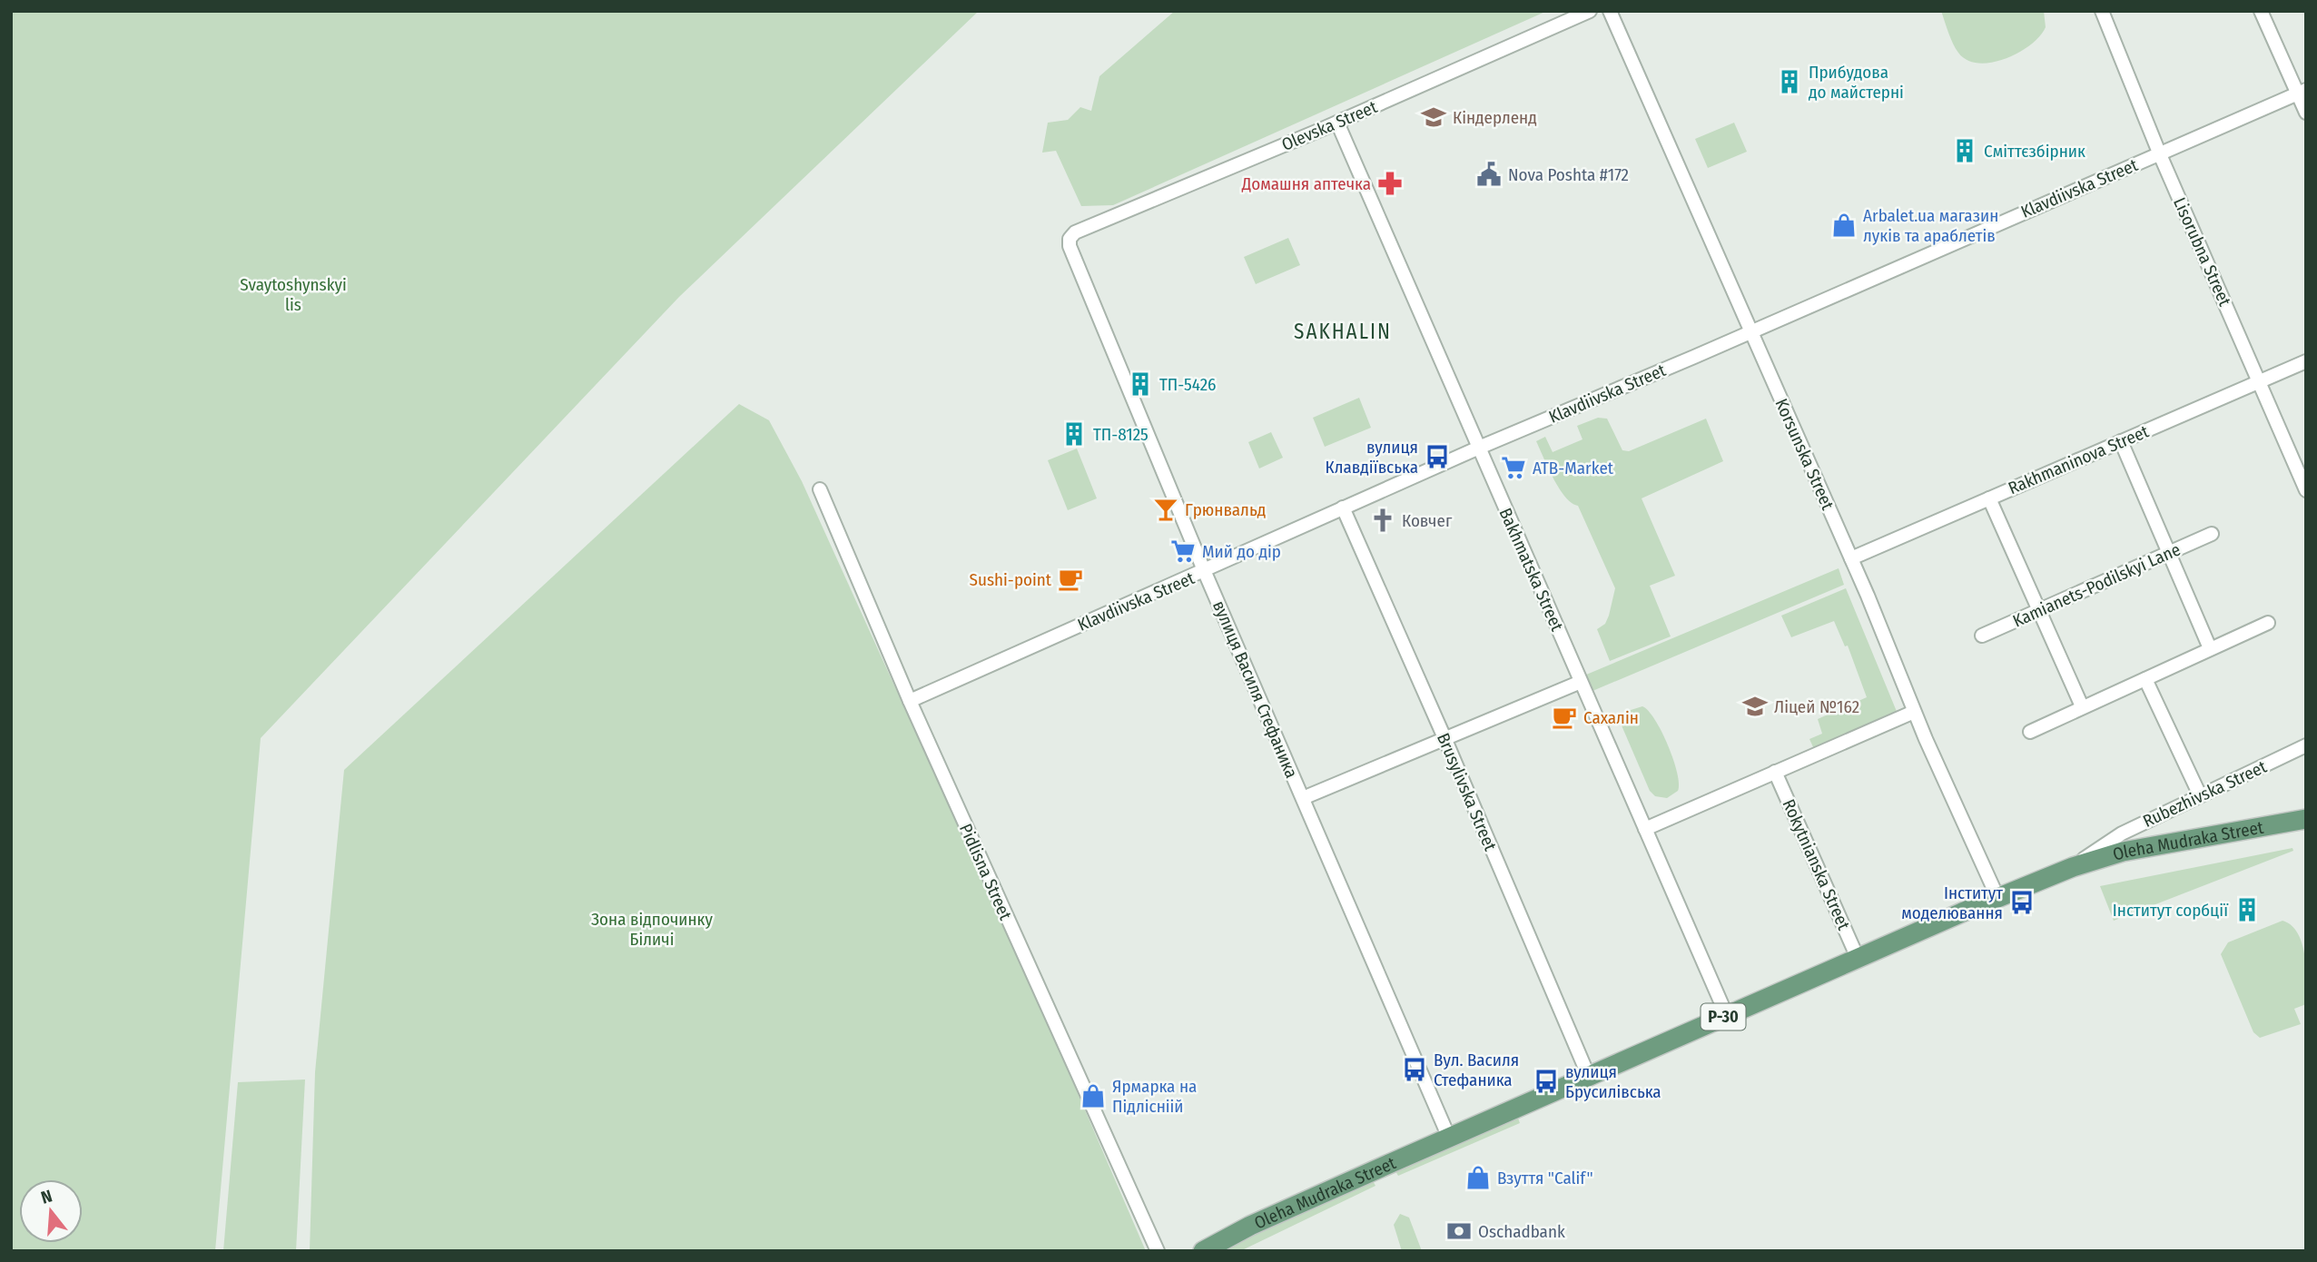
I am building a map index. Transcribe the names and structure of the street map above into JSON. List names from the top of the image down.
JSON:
{
  "streets": {
    "main road": ["Oleha Mudraka Street", "Р-30"],
    "street": [
      "Olevska Street",
      "Klavdiivska Street",
      "Lisorubna Street",
      "Korsunska Street",
      "Rakhmaninova Street",
      "Bakhmatska Street",
      "Kamianets-Podilskyi Lane",
      "вулиця Василя Стефаника",
      "Brusylivska Street",
      "Rubezhivska Street",
      "Rokytnianska Street",
      "Pidlisna Street"
    ]
  },
  "crossings": [
    ["Olevska Street", "Bakhmatska Street"],
    ["Olevska Street", "вулиця Василя Стефаника"],
    ["Klavdiivska Street", "Lisorubna Street"],
    ["Klavdiivska Street", "Korsunska Street"],
    ["Klavdiivska Street", "Bakhmatska Street"],
    ["Klavdiivska Street", "вулиця Василя Стефаника"],
    ["Klavdiivska Street", "Brusylivska Street"],
    ["Klavdiivska Street", "Pidlisna Street"],
    ["Lisorubna Street", "Rakhmaninova Street"],
    ["Korsunska Street", "Rakhmaninova Street"],
    ["Korsunska Street", "Р-30"],
    ["Bakhmatska Street", "Р-30"],
    ["вулиця Василя Стефаника", "Oleha Mudraka Street"],
    ["вулиця Василя Стефаника", "Р-30"],
    ["Brusylivska Street", "Р-30"],
    ["Rubezhivska Street", "Oleha Mudraka Street"],
    ["Rubezhivska Street", "Р-30"],
    ["Oleha Mudraka Street", "Р-30"],
    ["Rokytnianska Street", "Р-30"]
  ],
  "districts": ["SAKHALIN"],
  "parks": ["Svaytoshynskyi lis", "Зона відпочинку Біличі"],
  "places": {
    "building": [
      "Прибудова до майстерні",
      "Сміттєзбірник",
      "ТП-5426",
      "ТП-8125",
      "Інститут сорбції"
    ],
    "school or university": ["Кіндерленд", "Ліцей №162"],
    "public building": ["Nova Poshta #172"],
    "pharmacy": ["Домашня аптечка"],
    "shop": ["Arbalet.ua магазин луків та араблетів", "Ярмарка на Підлісніій", "Взуття \"Calif\""],
    "bus stop": [
      "вулиця Клавдіївська",
      "Інститут моделювання",
      "Вул. Василя Стефаника",
      "вулиця Брусилівська"
    ],
    "supermarket": ["ATB-Market", "Мий до дір"],
    "bar": ["Грюнвальд"],
    "church": ["Ковчег"],
    "cafe": ["Sushi-point", "Сахалін"],
    "bank": ["Oschadbank"]
  },
  "north": "top"
}
